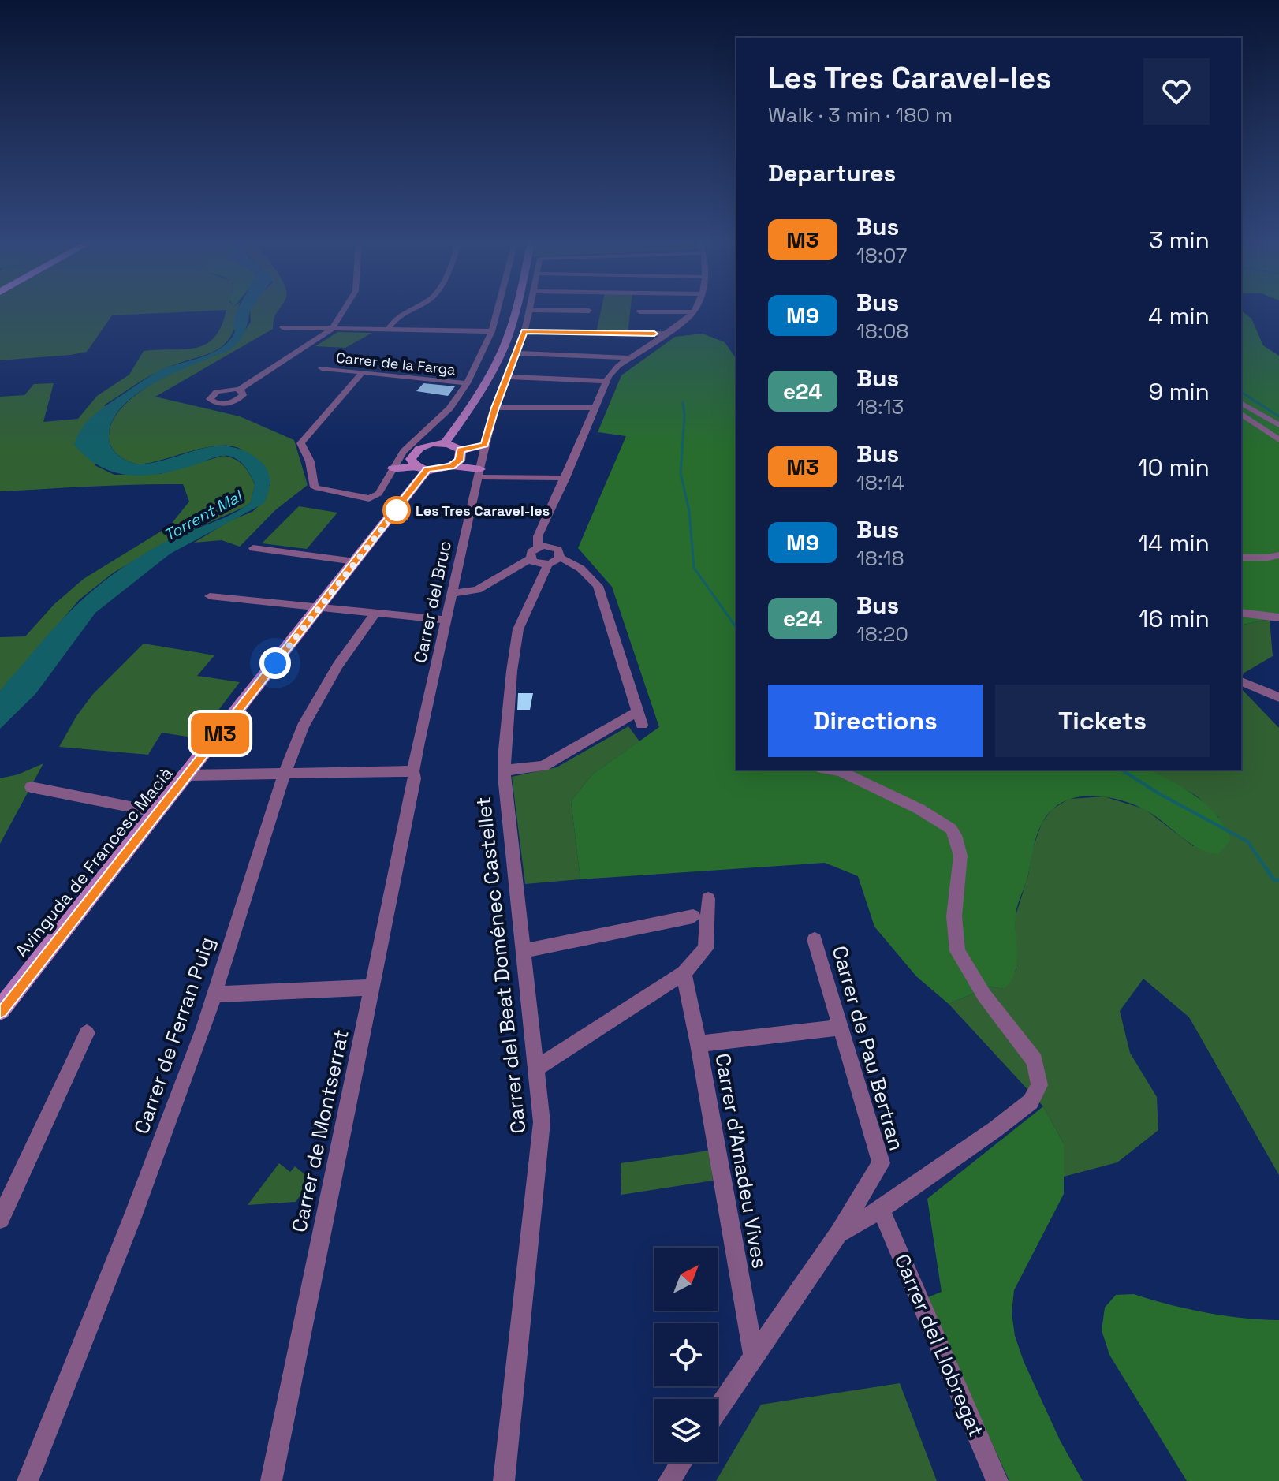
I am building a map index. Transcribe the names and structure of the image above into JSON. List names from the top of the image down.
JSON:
{
  "streets": {
    "street": [
      "Carrer de la Farga",
      "Carrer del Bruc",
      "Avinguda de Francesc Macià",
      "Carrer del Beat Doménec Castellet",
      "Carrer de Ferran Puig",
      "Carrer de Pau Bertran",
      "Carrer de Montserrat",
      "Carrer d'Amadeu Vives",
      "Carrer del Llobregat"
    ]
  },
  "crossings": [
    ["Carrer del Bruc", "Carrer de Montserrat"],
    ["Carrer de Pau Bertran", "Carrer d'Amadeu Vives"]
  ],
  "water": ["Torrent Mal"],
  "places": ["Les Tres Caravel-les"],
  "lines": ["bus line M3"],
  "north": "top right",
  "page": {
    "on_map": "M3",
    "heading": [
      ["Les Tres Caravel-les", "Walk · 3 min · 180 m"],
      "Departures"
    ],
    "list": [
      {
        "mark": "M3",
        "name": "Bus",
        "note": "18:07",
        "value": "3 min"
      },
      {
        "mark": "M9",
        "name": "Bus",
        "note": "18:08",
        "value": "4 min"
      },
      {
        "mark": "e24",
        "name": "Bus",
        "note": "18:13",
        "value": "9 min"
      },
      {
        "mark": "M3",
        "name": "Bus",
        "note": "18:14",
        "value": "10 min"
      },
      {
        "mark": "M9",
        "name": "Bus",
        "note": "18:18",
        "value": "14 min"
      },
      {
        "mark": "e24",
        "name": "Bus",
        "note": "18:20",
        "value": "16 min"
      }
    ],
    "buttons": ["Directions", "Tickets"]
  }
}
